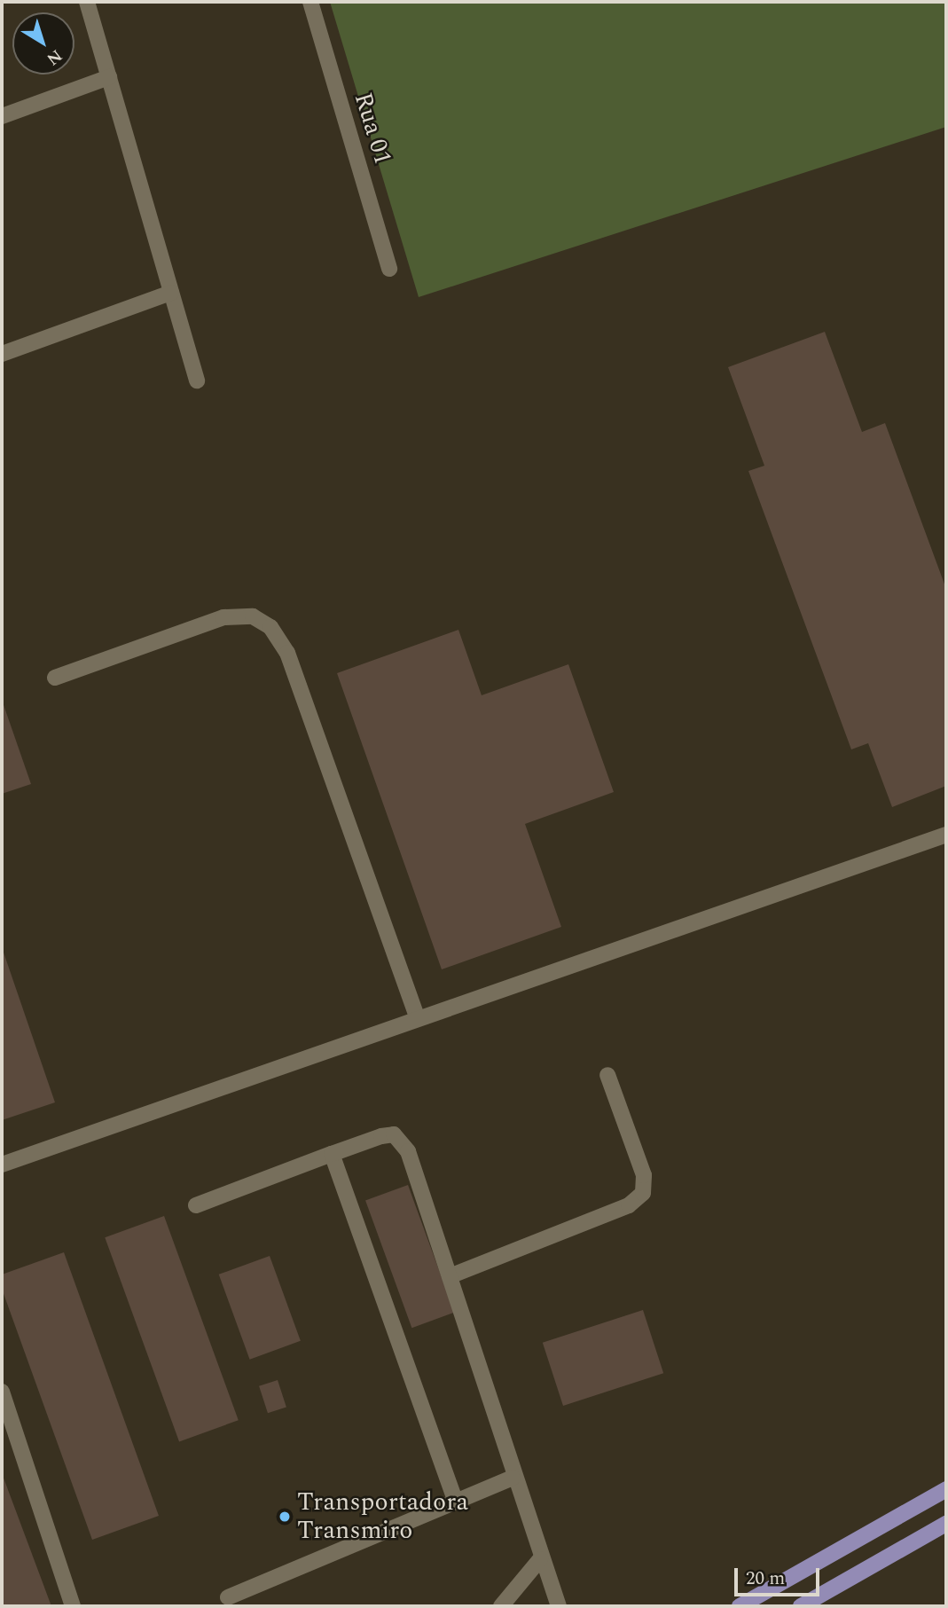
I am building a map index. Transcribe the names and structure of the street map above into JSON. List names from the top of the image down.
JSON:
{
  "streets": {
    "street": ["Rua 01"]
  },
  "places": ["Transportadora Transmiro"],
  "scale_bar": "20 m",
  "north": "bottom right"
}
